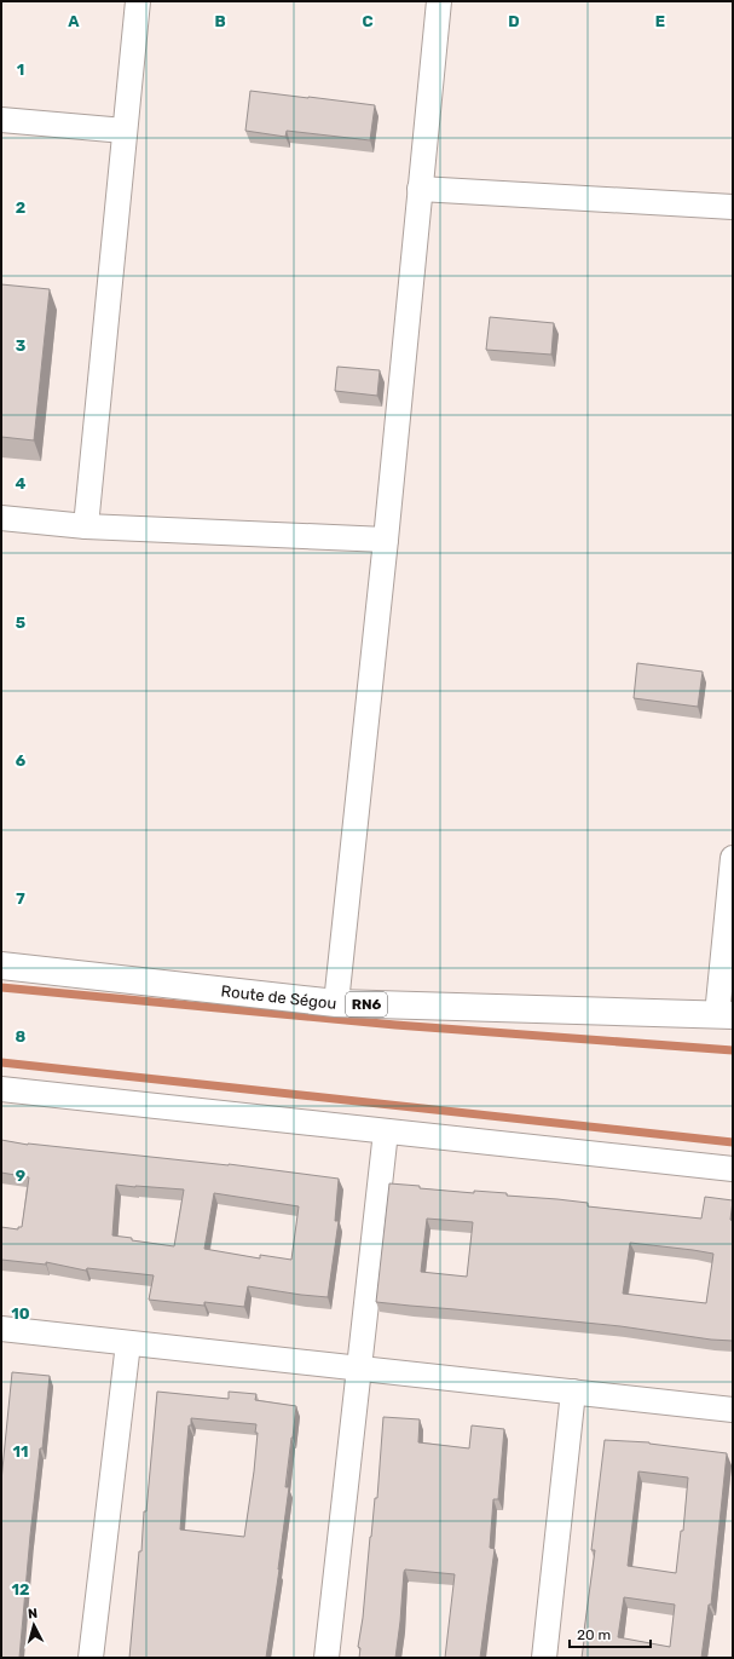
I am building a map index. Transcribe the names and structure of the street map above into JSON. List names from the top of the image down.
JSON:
{
  "streets": {
    "highway": ["Route de Ségou", "RN6"]
  },
  "scale_bar": "20 m",
  "north": "top",
  "grid": {
    "columns": [
      "A",
      "B",
      "C",
      "D",
      "E"
    ],
    "rows": [
      "1",
      "2",
      "3",
      "4",
      "5",
      "6",
      "7",
      "8",
      "9",
      "10",
      "11",
      "12"
    ]
  }
}
